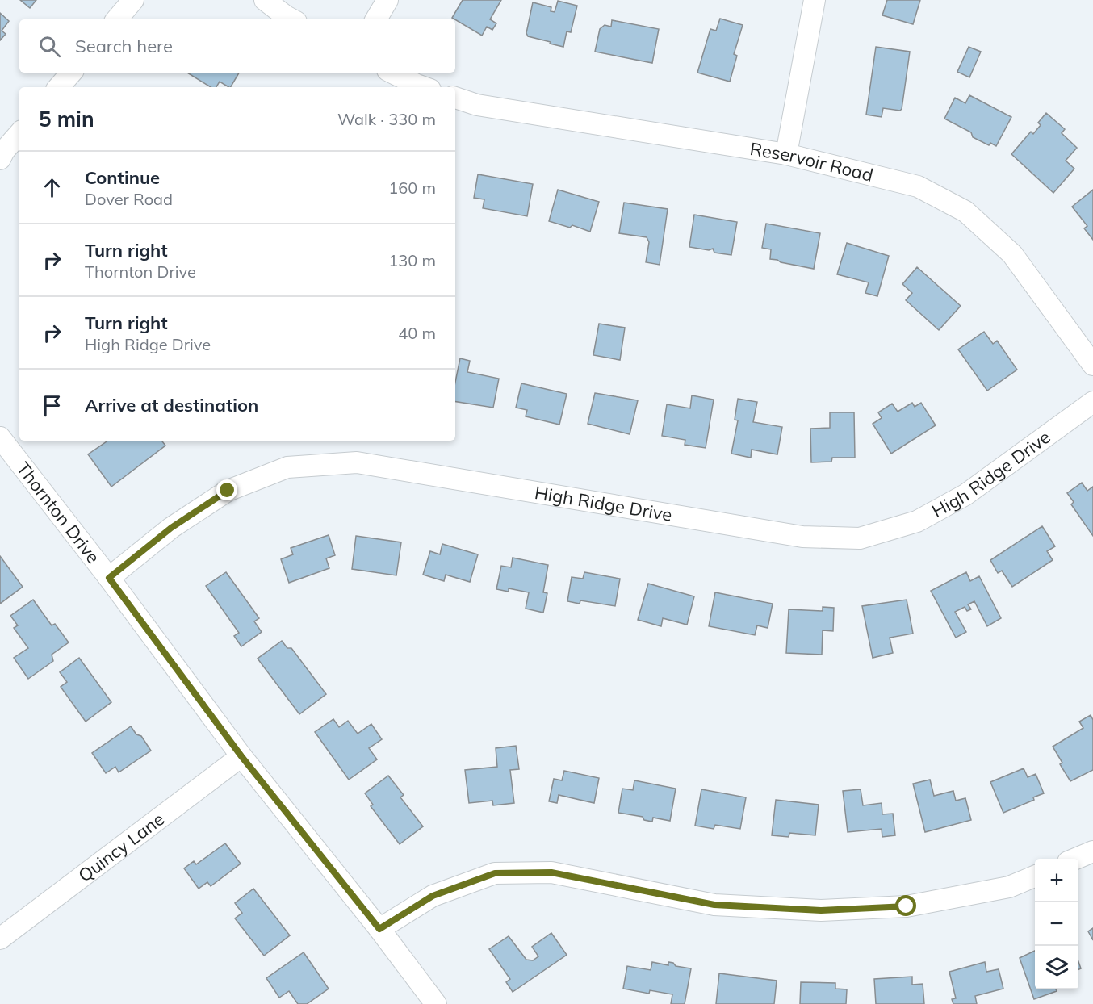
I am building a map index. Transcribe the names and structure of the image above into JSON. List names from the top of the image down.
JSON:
{
  "streets": {
    "street": [
      "Reservoir Road",
      "High Ridge Drive",
      "Thornton Drive",
      "Quincy Lane"
    ]
  },
  "crossings": [
    ["High Ridge Drive", "Thornton Drive"],
    ["Thornton Drive", "Quincy Lane"]
  ],
  "page": {
    "search": "Search here",
    "heading": ["5 min", "Walk · 330 m"],
    "list": [
      ["Continue", "Dover Road", "160 m"],
      ["Turn right", "Thornton Drive", "130 m"],
      ["Turn right", "High Ridge Drive", "40 m"],
      "Arrive at destination"
    ],
    "map_buttons": ["+", "−"]
  }
}
